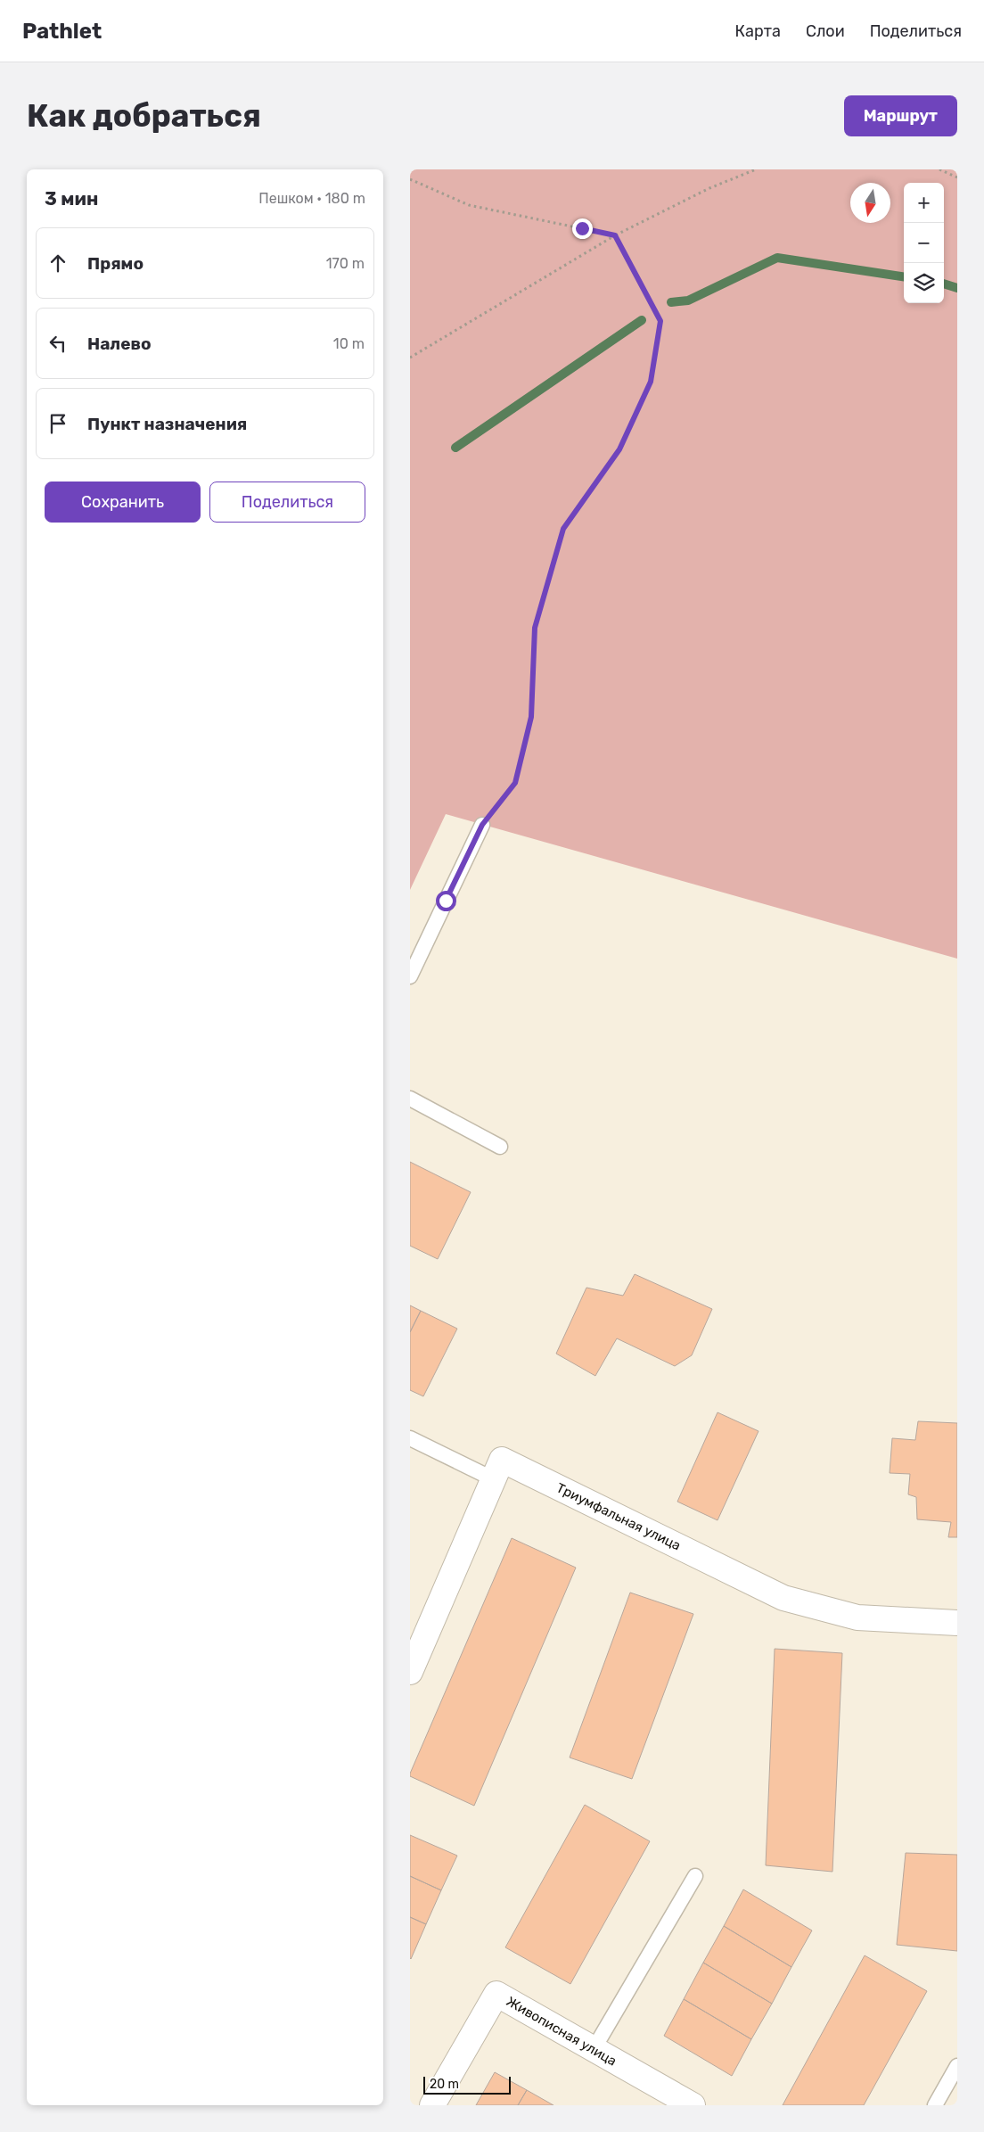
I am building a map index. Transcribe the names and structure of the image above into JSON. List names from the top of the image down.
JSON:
{
  "streets": {
    "street": ["Триумфальная улица", "Живописная улица"]
  },
  "scale_bar": "20 m",
  "north": "bottom",
  "page": {
    "header": "Pathlet",
    "nav": ["Карта", "Слои", "Поделиться"],
    "buttons": [
      "Маршрут",
      ["Сохранить", "Поделиться"]
    ],
    "title": "Как добраться",
    "heading": ["3 мин", "Пешком · 180 m"],
    "map_buttons": ["+", "−"],
    "list": [
      ["Прямо", "170 m"],
      ["Налево", "10 m"],
      "Пункт назначения"
    ],
    "scale": "20 m"
  }
}
